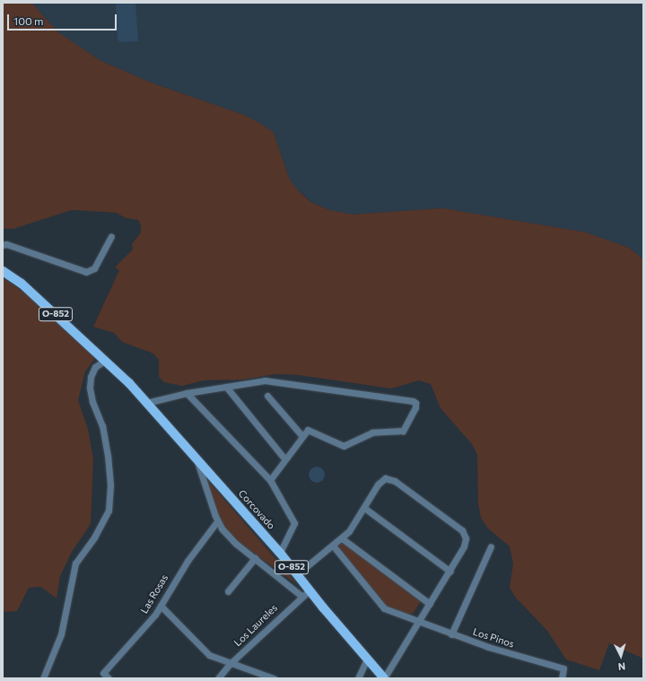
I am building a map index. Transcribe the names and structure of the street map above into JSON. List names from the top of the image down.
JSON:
{
  "streets": {
    "main road": ["O-852", "Corcovado"],
    "street": ["Las Rosas", "Los Laureles", "Los Pinos"]
  },
  "crossings": [
    ["O-852", "Corcovado"],
    ["Corcovado", "Los Laureles"]
  ],
  "scale_bar": "100 m",
  "north": "bottom"
}
